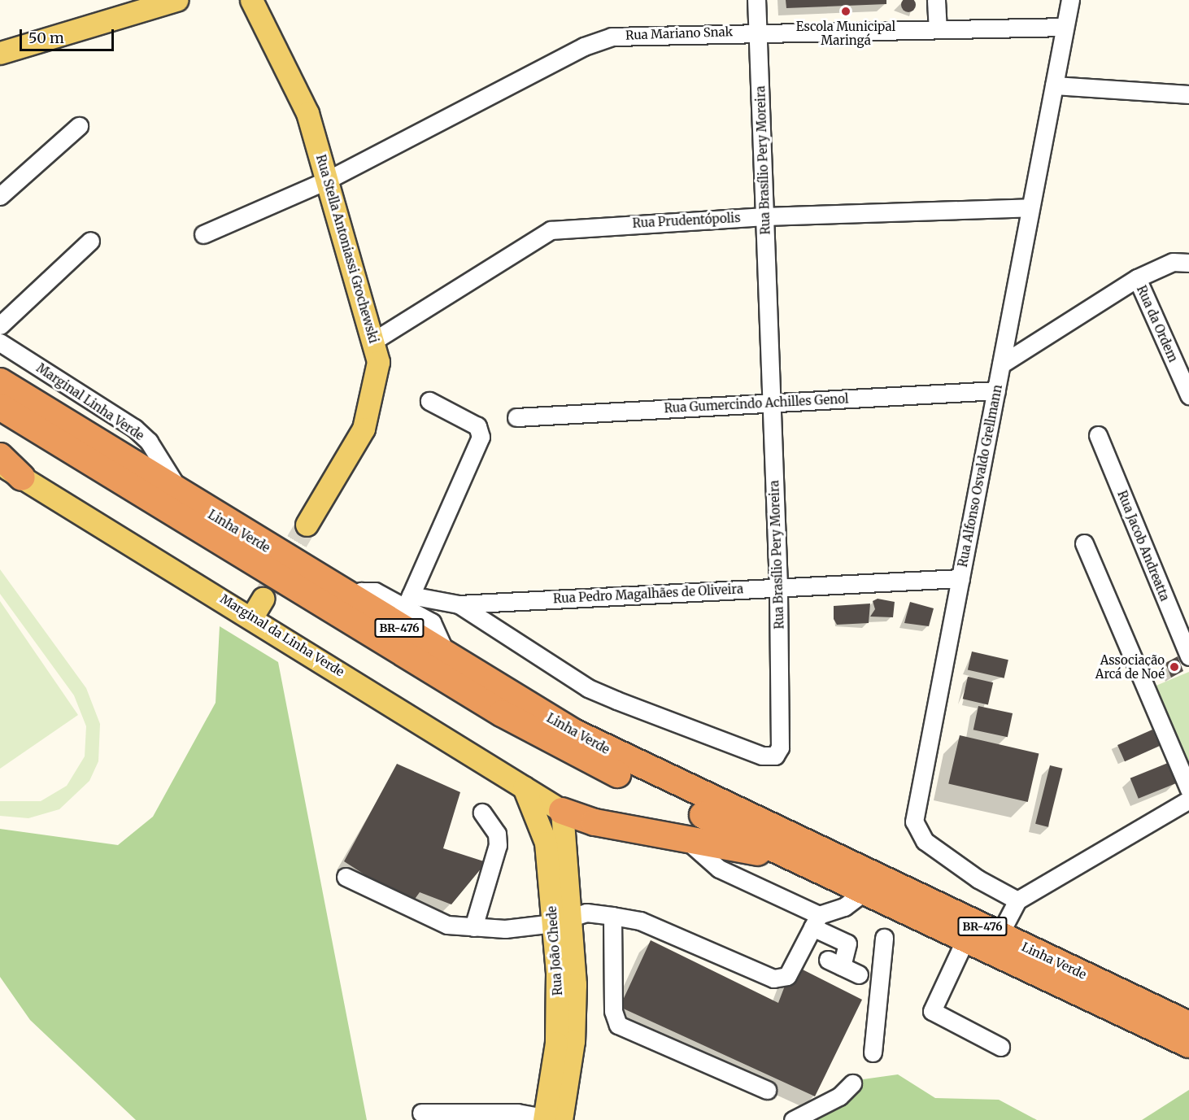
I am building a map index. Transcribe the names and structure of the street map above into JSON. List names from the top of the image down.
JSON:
{
  "streets": {
    "highway": ["Linha Verde", "BR-476"],
    "main road": ["Rua Stella Antoniassi Grochewski", "Marginal da Linha Verde", "Rua João Chede"],
    "street": [
      "Rua Mariano Snak",
      "Rua Brasílio Pery Moreira",
      "Rua Prudentópolis",
      "Rua da Ordem",
      "Marginal Linha Verde",
      "Rua Gumercindo Achilles Genol",
      "Rua Alfonso Osvaldo Grellmann",
      "Rua Jacob Andreatta",
      "Rua Pedro Magalhães de Oliveira"
    ]
  },
  "crossings": [
    ["Rua Mariano Snak", "Rua Brasílio Pery Moreira"],
    ["Rua Mariano Snak", "Rua Stella Antoniassi Grochewski"],
    ["Rua Mariano Snak", "Rua Alfonso Osvaldo Grellmann"],
    ["Rua Brasílio Pery Moreira", "Rua Prudentópolis"],
    ["Rua Brasílio Pery Moreira", "Rua Gumercindo Achilles Genol"],
    ["Rua Brasílio Pery Moreira", "Rua Pedro Magalhães de Oliveira"],
    ["Rua Prudentópolis", "Rua Stella Antoniassi Grochewski"],
    ["Rua Prudentópolis", "Rua Alfonso Osvaldo Grellmann"],
    ["Marginal Linha Verde", "Linha Verde"],
    ["Rua Gumercindo Achilles Genol", "Rua Alfonso Osvaldo Grellmann"],
    ["Rua Alfonso Osvaldo Grellmann", "Rua Pedro Magalhães de Oliveira"],
    ["Linha Verde", "Rua Pedro Magalhães de Oliveira"],
    ["Marginal da Linha Verde", "Rua João Chede"]
  ],
  "places": ["Escola Municipal Maringá", "Associação Arcá de Noé"],
  "scale_bar": "50 m"
}
